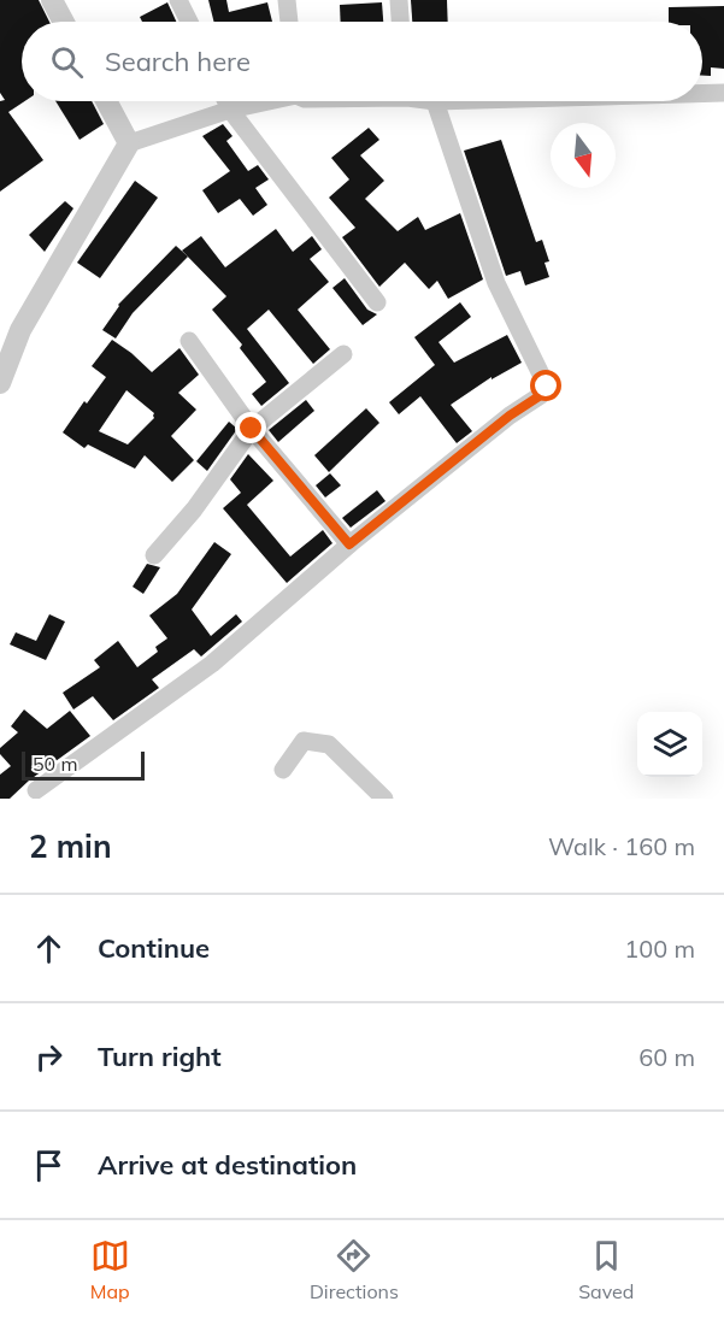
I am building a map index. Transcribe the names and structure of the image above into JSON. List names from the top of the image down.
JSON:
{
  "scale_bar": "50 m",
  "north": "bottom",
  "page": {
    "search": "Search here",
    "scale": "50 m",
    "heading": ["2 min", "Walk · 160 m"],
    "list": [
      ["Continue", "100 m"],
      ["Turn right", "60 m"],
      "Arrive at destination"
    ],
    "nav": ["Map", "Directions", "Saved"]
  }
}
